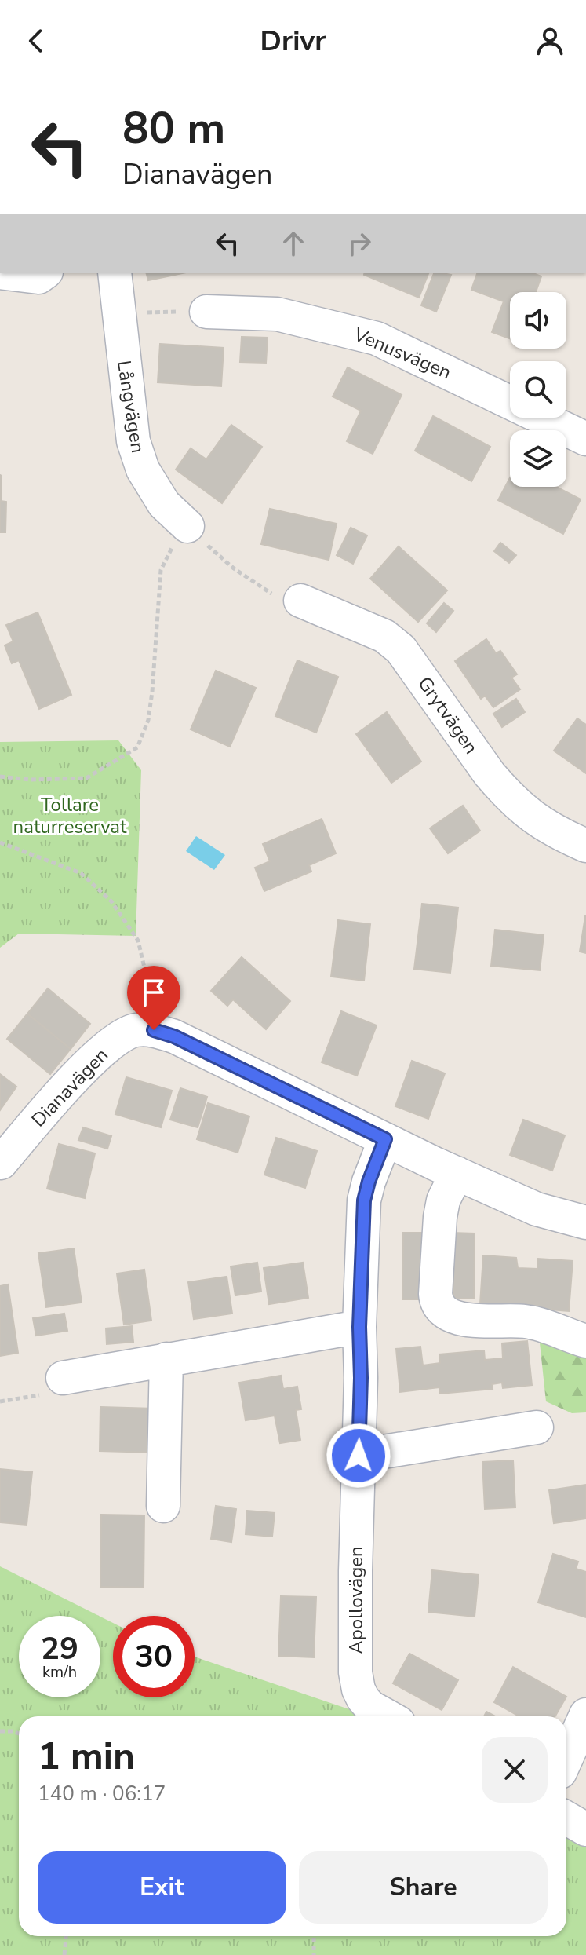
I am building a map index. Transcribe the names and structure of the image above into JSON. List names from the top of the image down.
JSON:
{
  "streets": {
    "street": [
      "Venusvägen",
      "Långvägen",
      "Grytvägen",
      "Dianavägen",
      "Apollovägen"
    ]
  },
  "crossings": [
    ["Dianavägen", "Apollovägen"]
  ],
  "parks": ["Tollare naturreservat"],
  "page": {
    "header": "Drivr",
    "turn": ["80 m", "Dianavägen"],
    "speed": "29 km/h",
    "limit": "30",
    "heading": ["1 min", "140 m · 06:17"],
    "buttons": ["Exit", "Share"]
  }
}
